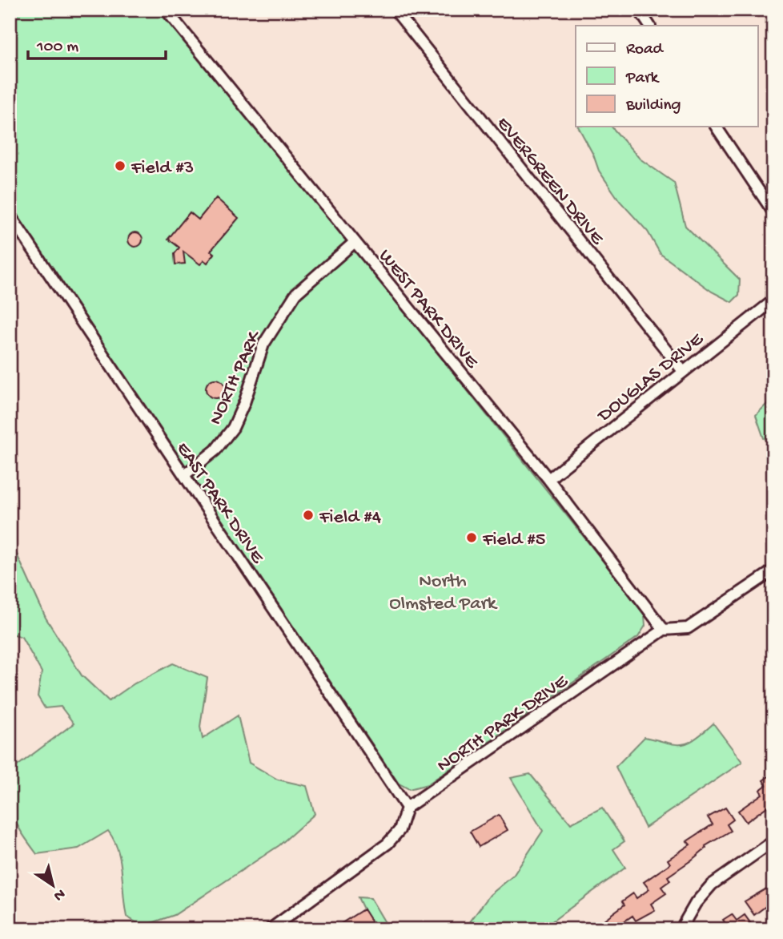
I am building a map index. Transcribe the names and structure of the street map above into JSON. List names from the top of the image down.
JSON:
{
  "streets": {
    "street": [
      "EVERGREEN DRIVE",
      "WEST PARK DRIVE",
      "DOUGLAS DRIVE",
      "NORTH PARK",
      "EAST PARK DRIVE",
      "NORTH PARK DRIVE"
    ]
  },
  "crossings": [
    ["EVERGREEN DRIVE", "DOUGLAS DRIVE"],
    ["WEST PARK DRIVE", "DOUGLAS DRIVE"],
    ["WEST PARK DRIVE", "NORTH PARK"],
    ["WEST PARK DRIVE", "NORTH PARK DRIVE"],
    ["NORTH PARK", "EAST PARK DRIVE"],
    ["EAST PARK DRIVE", "NORTH PARK DRIVE"]
  ],
  "parks": ["North Olmsted Park"],
  "places": ["Field #3", "Field #4", "Field #5"],
  "legend": ["Road", "Park", "Building"],
  "scale_bar": "100 m",
  "north": "bottom right"
}
